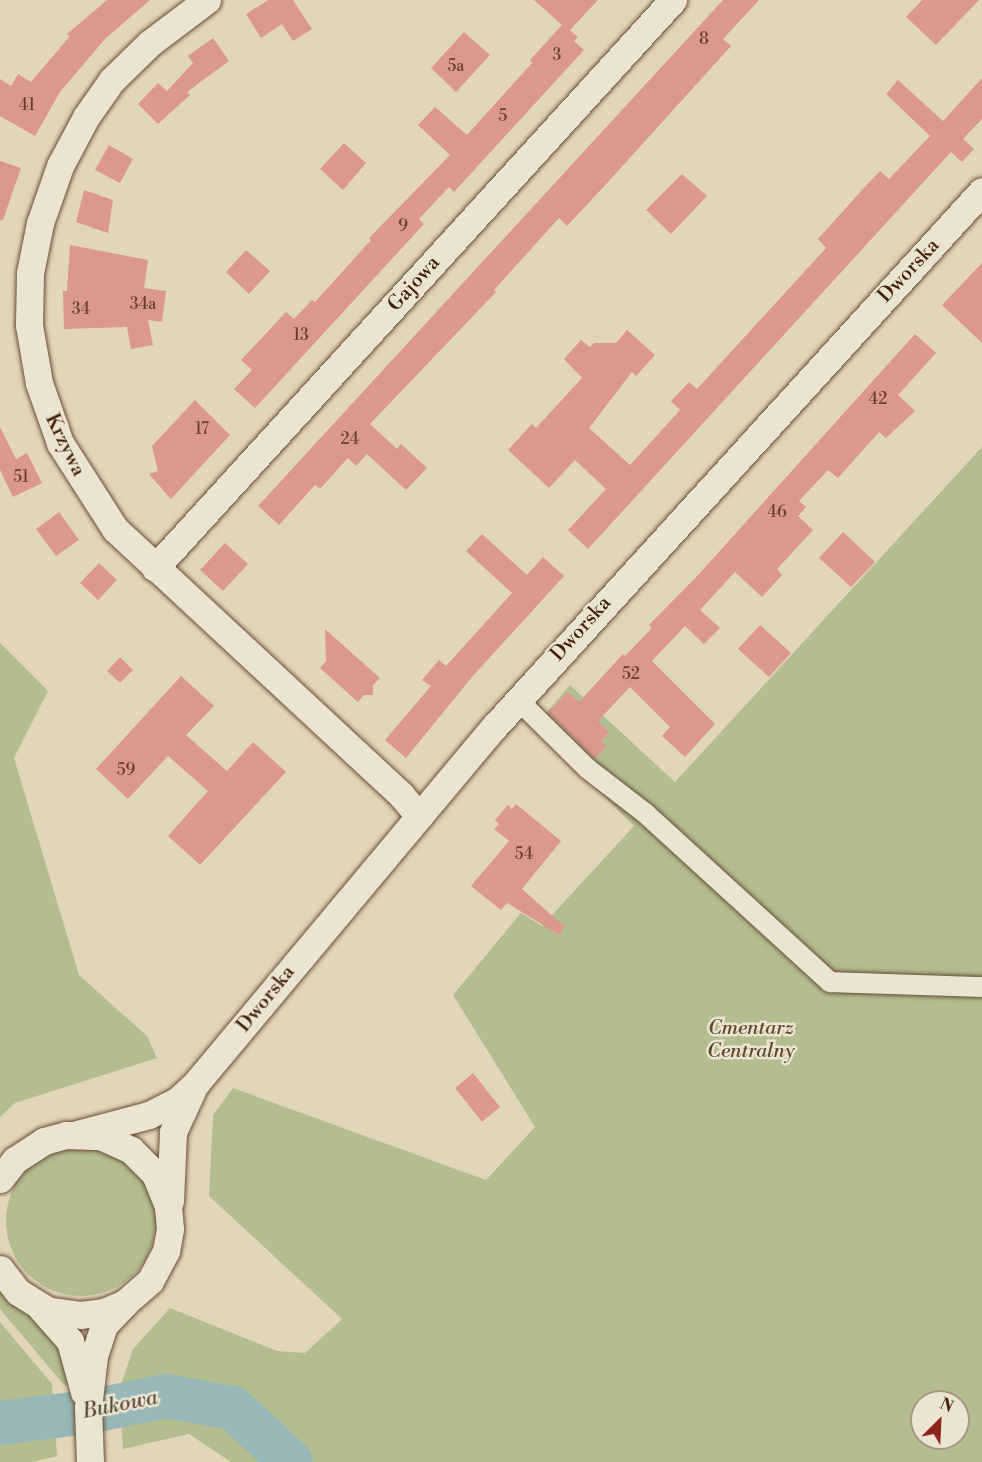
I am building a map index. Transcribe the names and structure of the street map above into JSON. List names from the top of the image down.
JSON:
{
  "streets": {
    "street": ["Dworska", "Gajowa", "Krzywa"]
  },
  "crossings": [
    ["Dworska", "Krzywa"],
    ["Gajowa", "Krzywa"]
  ],
  "water": ["Bukowa"],
  "parks": ["Cmentarz Centralny"],
  "house_numbers": [
    "8",
    "3",
    "5a",
    "41",
    "5",
    "9",
    "34a",
    "34",
    "13",
    "42",
    "17",
    "24",
    "51",
    "46",
    "52",
    "59",
    "54"
  ],
  "north": "top right"
}
